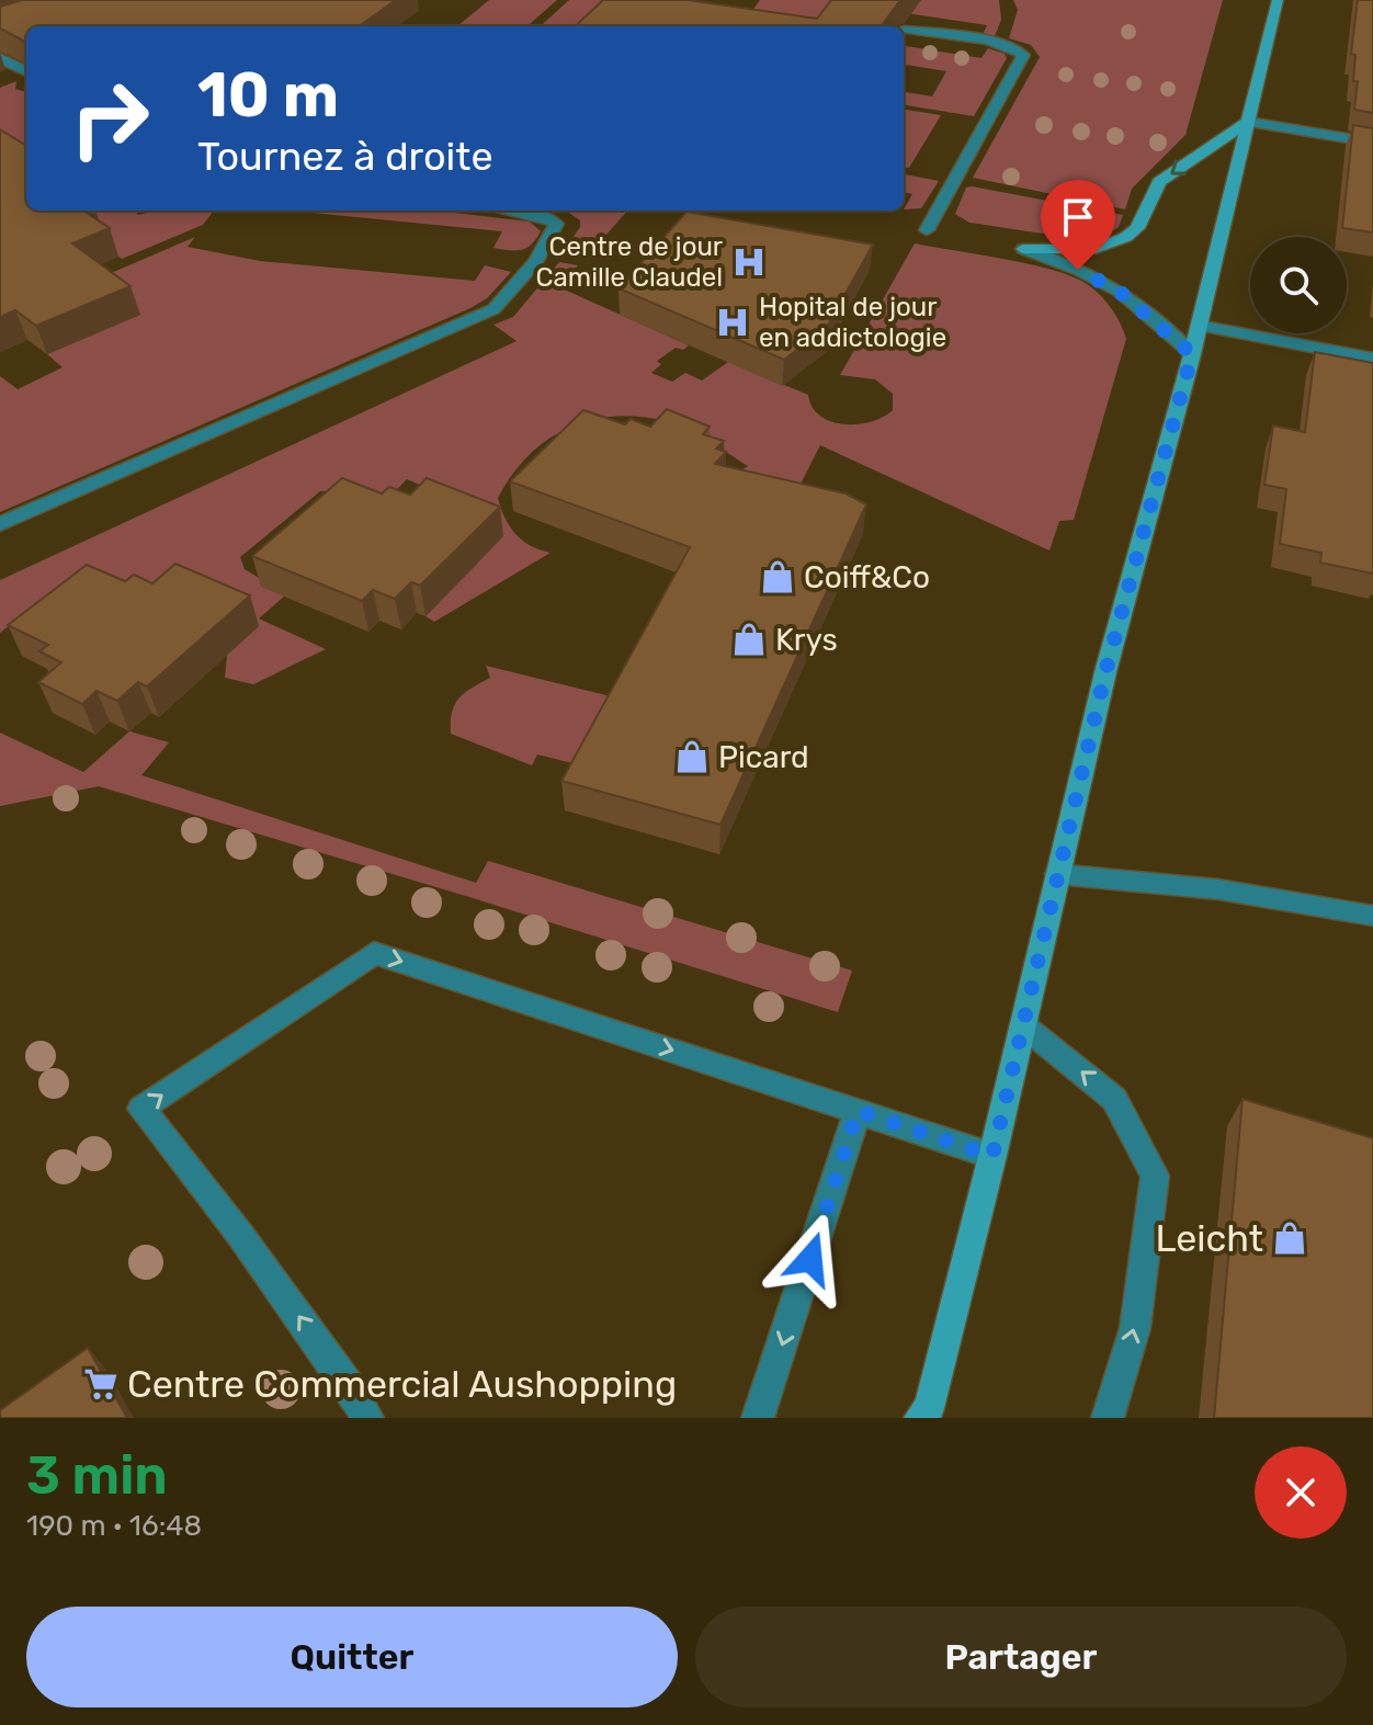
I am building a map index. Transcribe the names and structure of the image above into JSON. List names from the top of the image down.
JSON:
{
  "places": {
    "hospital": ["Centre de jour Camille Claudel", "Hopital de jour en addictologie"],
    "shop": [
      "Coiff&Co",
      "Krys",
      "Picard",
      "Leicht"
    ],
    "supermarket": ["Centre Commercial Aushopping"]
  },
  "page": {
    "turn": ["10 m", "Tournez à droite"],
    "heading": ["3 min", "190 m · 16:48"],
    "buttons": ["Quitter", "Partager"]
  }
}
